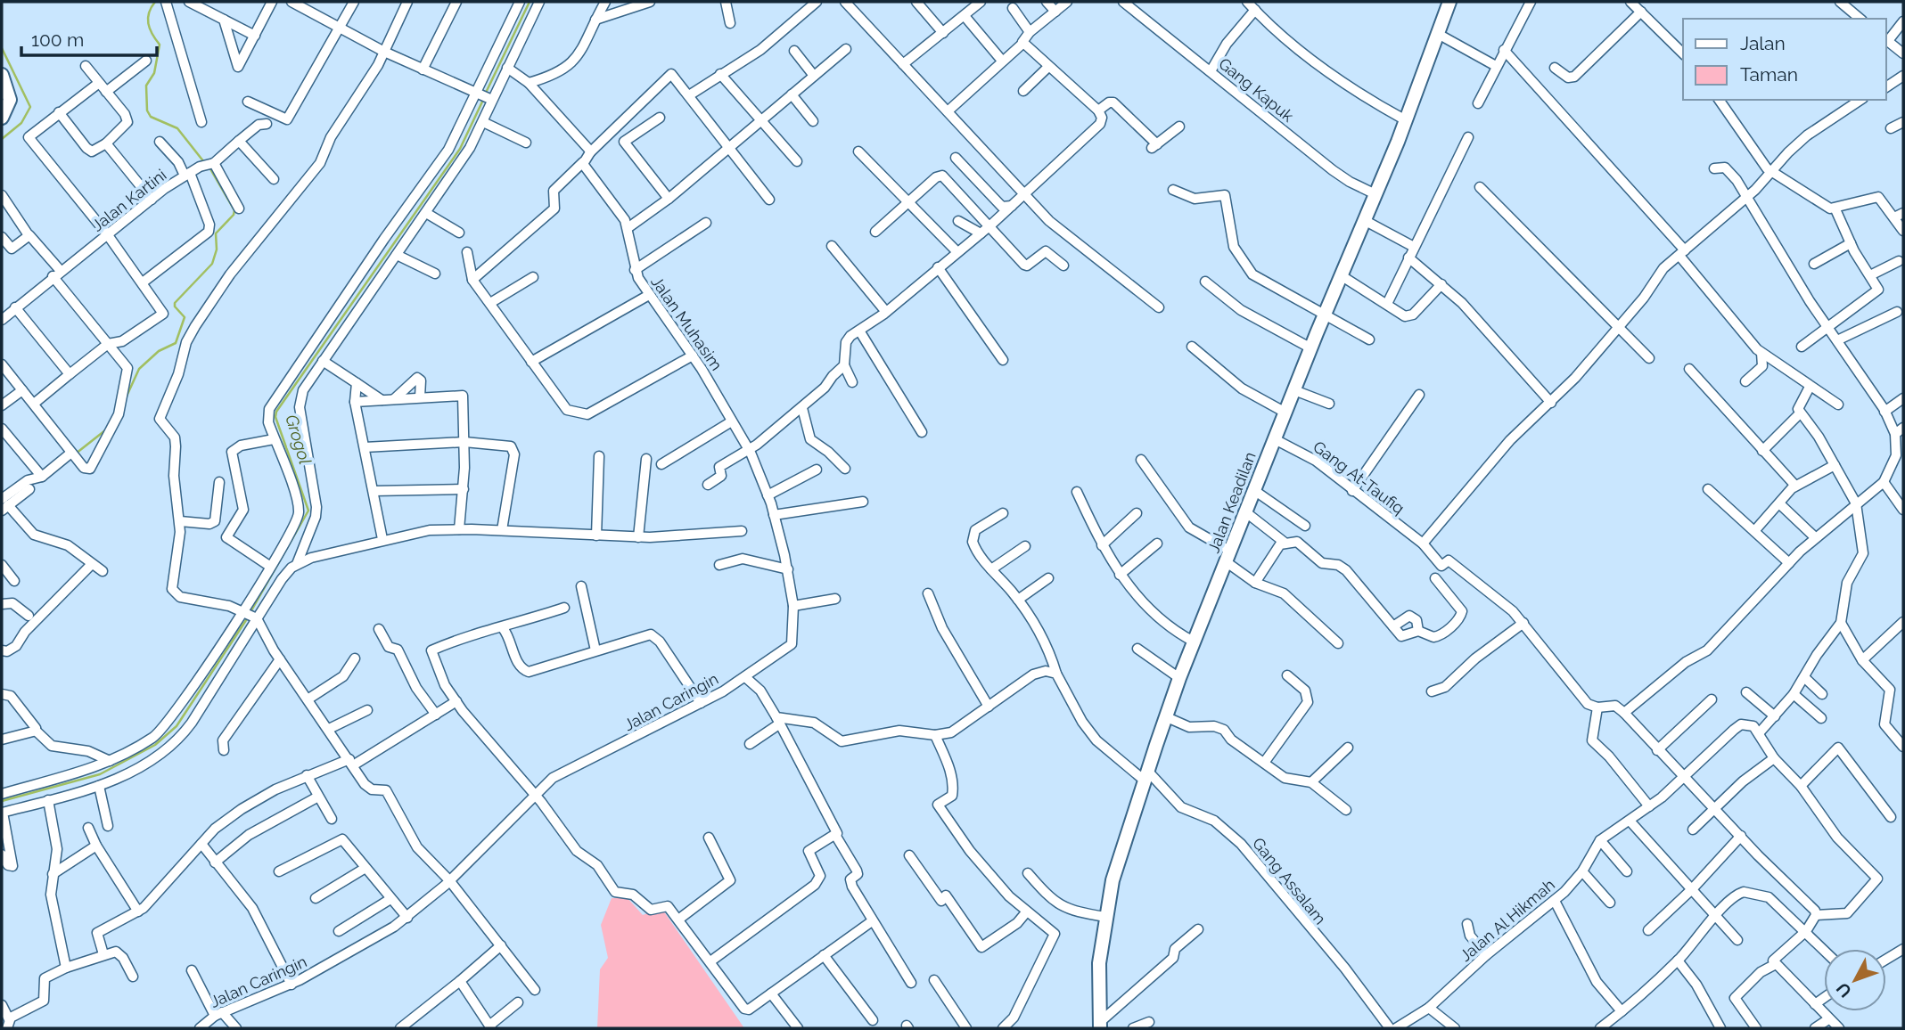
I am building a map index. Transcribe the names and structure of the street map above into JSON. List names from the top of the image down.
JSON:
{
  "streets": {
    "main road": ["Jalan Keadilan"],
    "street": [
      "Gang Kapuk",
      "Jalan Kartini",
      "Jalan Muhasim",
      "Gang At-Taufiq",
      "Jalan Caringin",
      "Gang Assalam",
      "Jalan Al Hikmah"
    ]
  },
  "crossings": [
    ["Gang Kapuk", "Jalan Keadilan"],
    ["Jalan Muhasim", "Jalan Caringin"],
    ["Gang At-Taufiq", "Jalan Keadilan"],
    ["Jalan Keadilan", "Gang Assalam"]
  ],
  "water": ["Grogol"],
  "legend": ["Jalan", "Taman"],
  "scale_bar": "100 m",
  "north": "bottom left"
}
